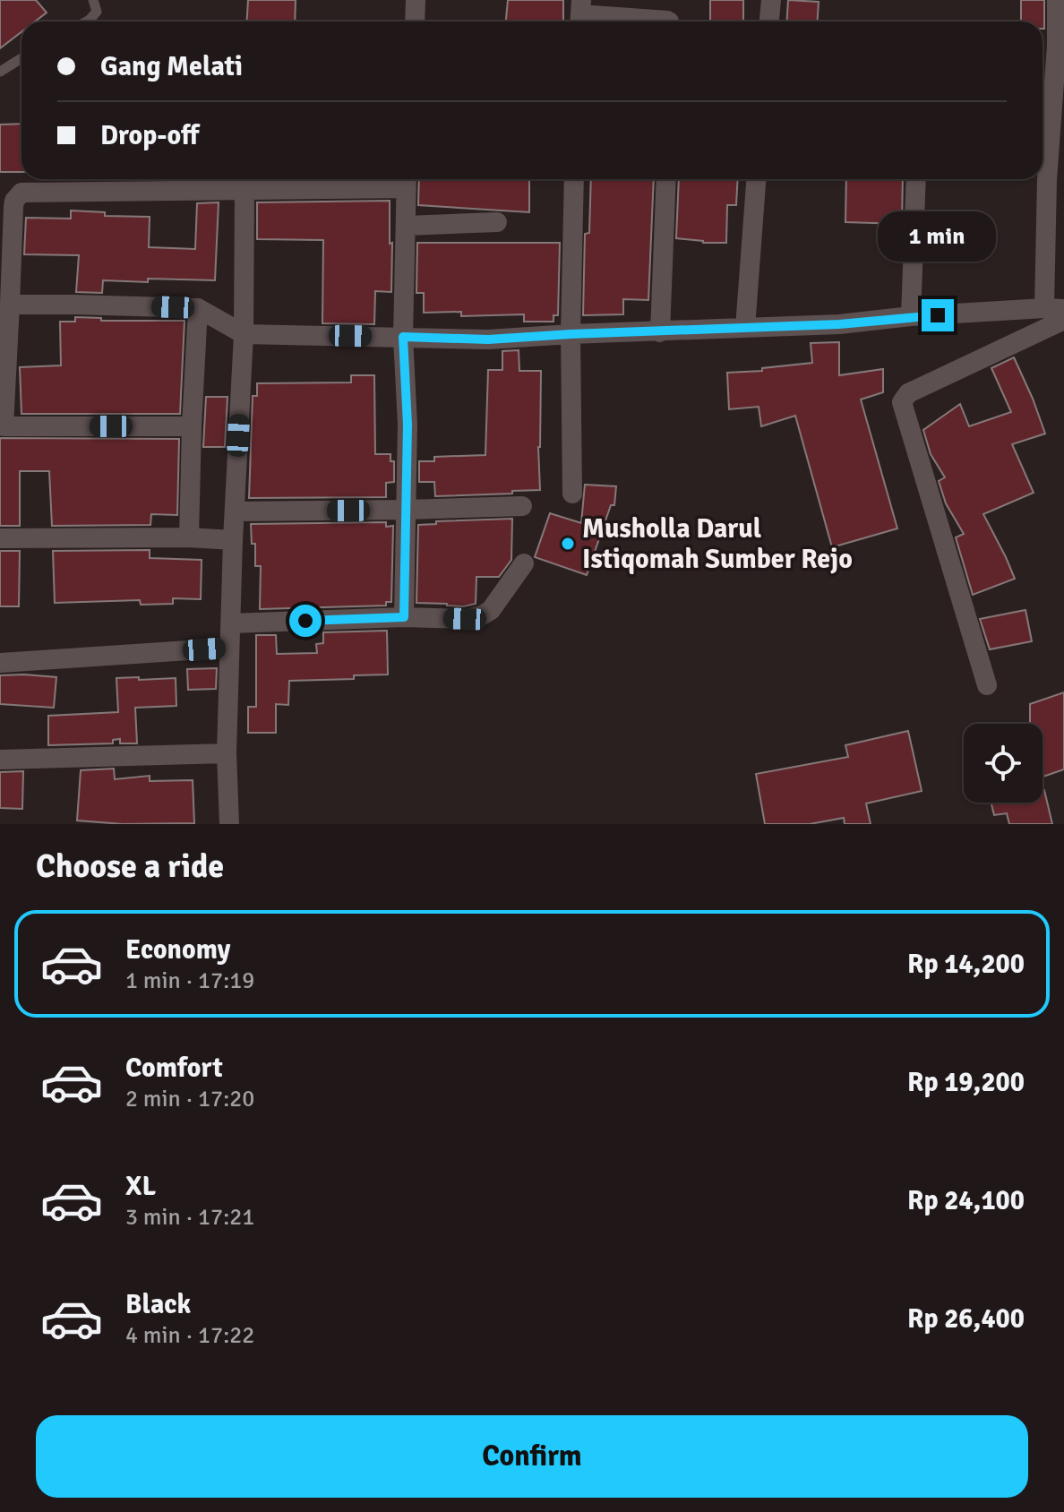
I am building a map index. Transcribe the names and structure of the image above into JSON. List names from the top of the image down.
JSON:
{
  "places": ["Musholla Darul Istiqomah Sumber Rejo"],
  "page": {
    "banner": ["Gang Melati", "Drop-off"],
    "bubble": "1 min",
    "heading": "Choose a ride",
    "list": [
      {
        "name": "Economy",
        "note": "1 min · 17:19",
        "value": "Rp 14,200"
      },
      {
        "name": "Comfort",
        "note": "2 min · 17:20",
        "value": "Rp 19,200"
      },
      {
        "name": "XL",
        "note": "3 min · 17:21",
        "value": "Rp 24,100"
      },
      {
        "name": "Black",
        "note": "4 min · 17:22",
        "value": "Rp 26,400"
      }
    ],
    "buttons": "Confirm"
  }
}
